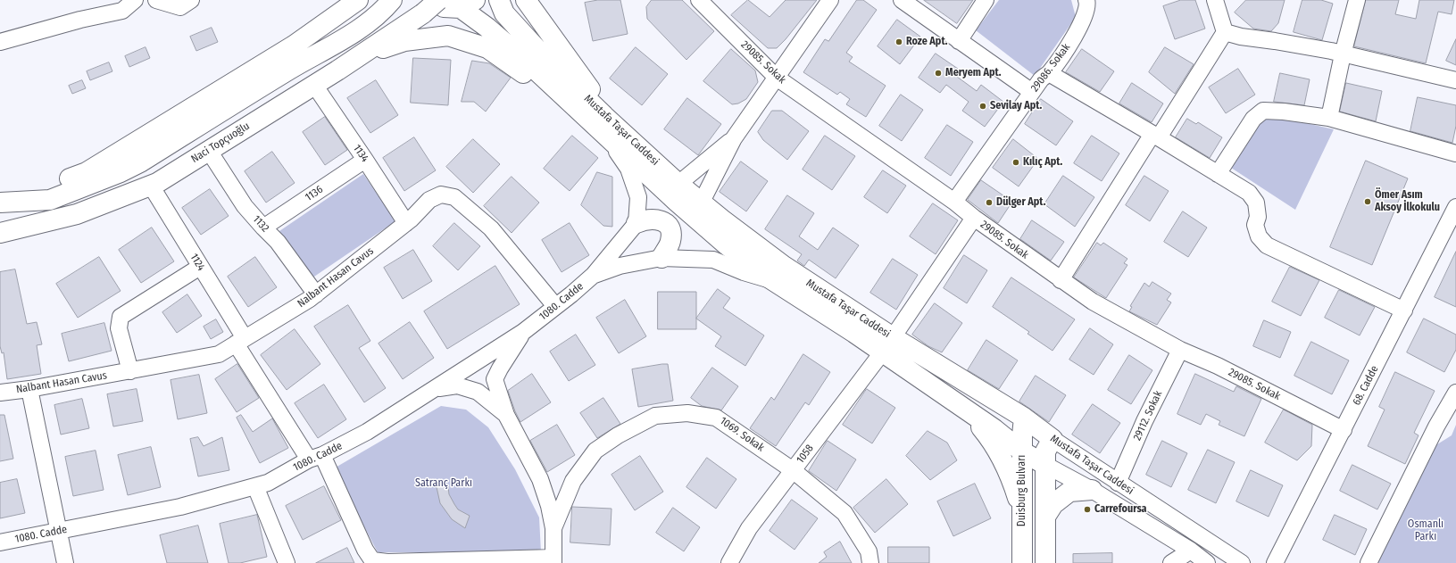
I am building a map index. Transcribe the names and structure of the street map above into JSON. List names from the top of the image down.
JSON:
{
  "streets": {
    "main road": ["Mustafa Taşar Caddesi", "Naci Topçuoğlu", "Duisburg Bulvarı"],
    "street": [
      "29085. Sokak",
      "29086. Sokak",
      "1134",
      "1136",
      "1132",
      "1124",
      "Nalbant Hasan Cavus",
      "1080. Cadde",
      "68. Cadde",
      "29112. Sokak",
      "1069. Sokak",
      "1058"
    ]
  },
  "crossings": [
    ["29085. Sokak", "29086. Sokak"],
    ["29085. Sokak", "68. Cadde"],
    ["29085. Sokak", "29112. Sokak"],
    ["Mustafa Taşar Caddesi", "Naci Topçuoğlu"],
    ["Mustafa Taşar Caddesi", "29112. Sokak"],
    ["Mustafa Taşar Caddesi", "1058"],
    ["Mustafa Taşar Caddesi", "Duisburg Bulvarı"],
    ["Naci Topçuoğlu", "1134"],
    ["Naci Topçuoğlu", "1132"],
    ["Naci Topçuoğlu", "1124"],
    ["1134", "1136"],
    ["1134", "Nalbant Hasan Cavus"],
    ["1136", "1132"],
    ["1132", "Nalbant Hasan Cavus"],
    ["1124", "Nalbant Hasan Cavus"],
    ["1124", "1080. Cadde"],
    ["Nalbant Hasan Cavus", "1080. Cadde"],
    ["1069. Sokak", "1058"]
  ],
  "parks": ["Satranç Parkı", "Osmanlı Parkı"],
  "places": [
    "Roze Apt.",
    "Meryem Apt.",
    "Sevilay Apt.",
    "Kılıç Apt.",
    "Ömer Asım Aksoy İlkokulu",
    "Dülger Apt.",
    "Carrefoursa"
  ]
}
